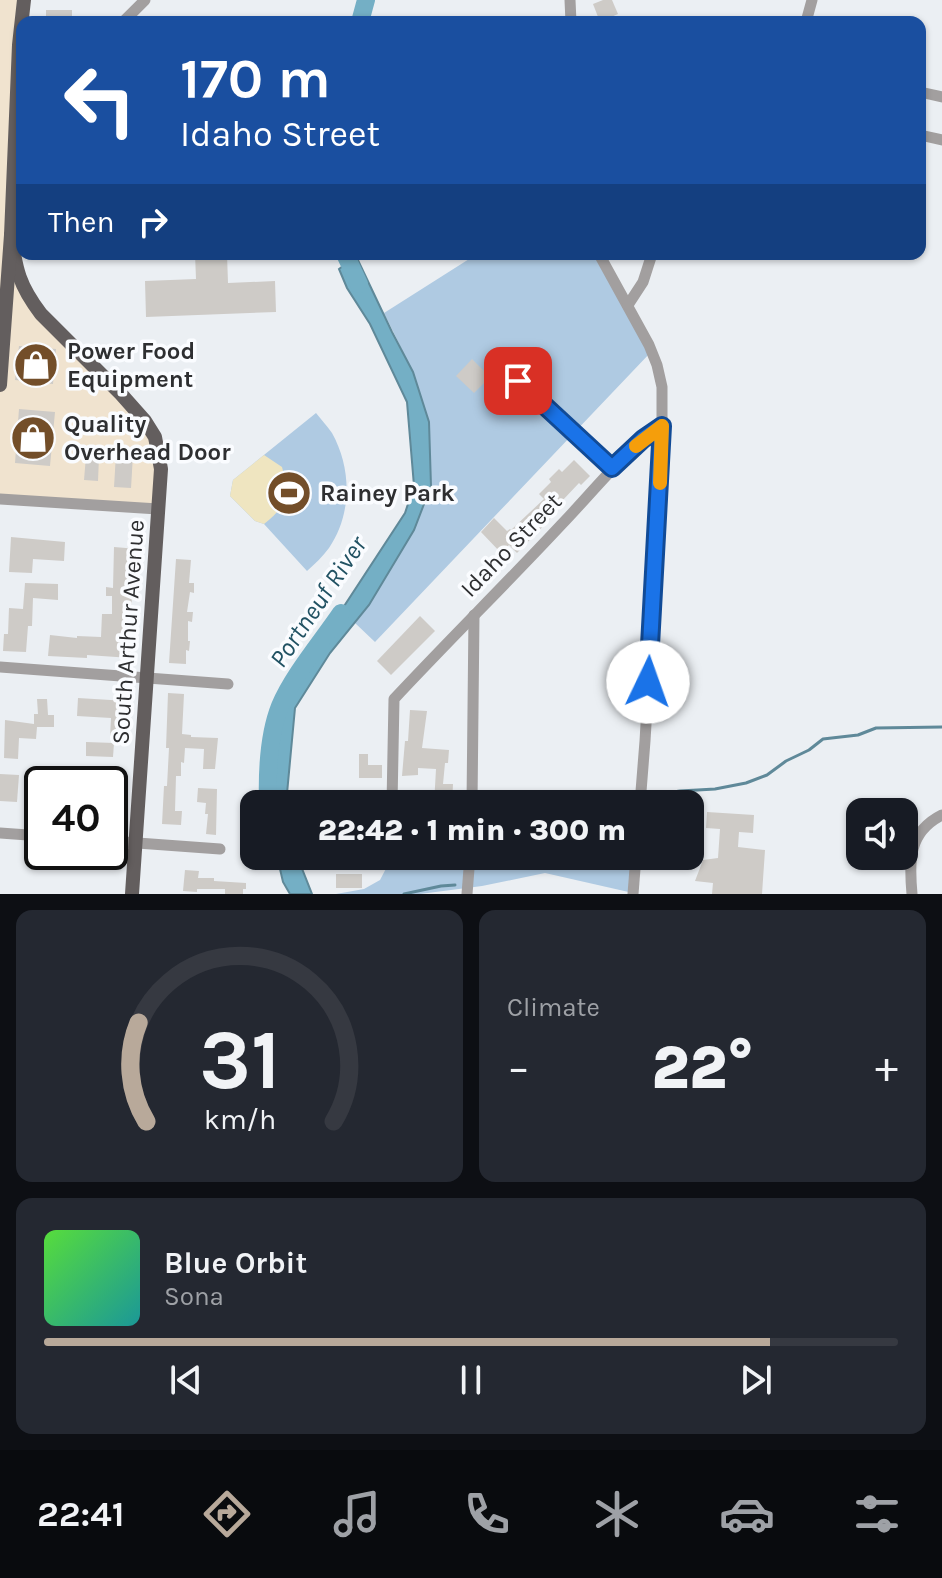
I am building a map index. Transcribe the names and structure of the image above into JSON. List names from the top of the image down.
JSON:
{
  "streets": {
    "main road": ["South Arthur Avenue"],
    "street": ["Idaho Street"]
  },
  "water": ["Portneuf River"],
  "places": {
    "shop": ["Power Food Equipment", "Quality Overhead Door"],
    "sports": ["Rainey Park"]
  },
  "page": {
    "turn": ["170 m", "Idaho Street"],
    "then": "Then",
    "limit": "40",
    "trip": "22:42 · 1 min · 300 m",
    "tile": "Climate",
    "heat": ["−", "22°", "+"],
    "song": ["Blue Orbit", "Sona"],
    "tabs": "22:41",
    "gauge": ["31", "km/h"]
  }
}
